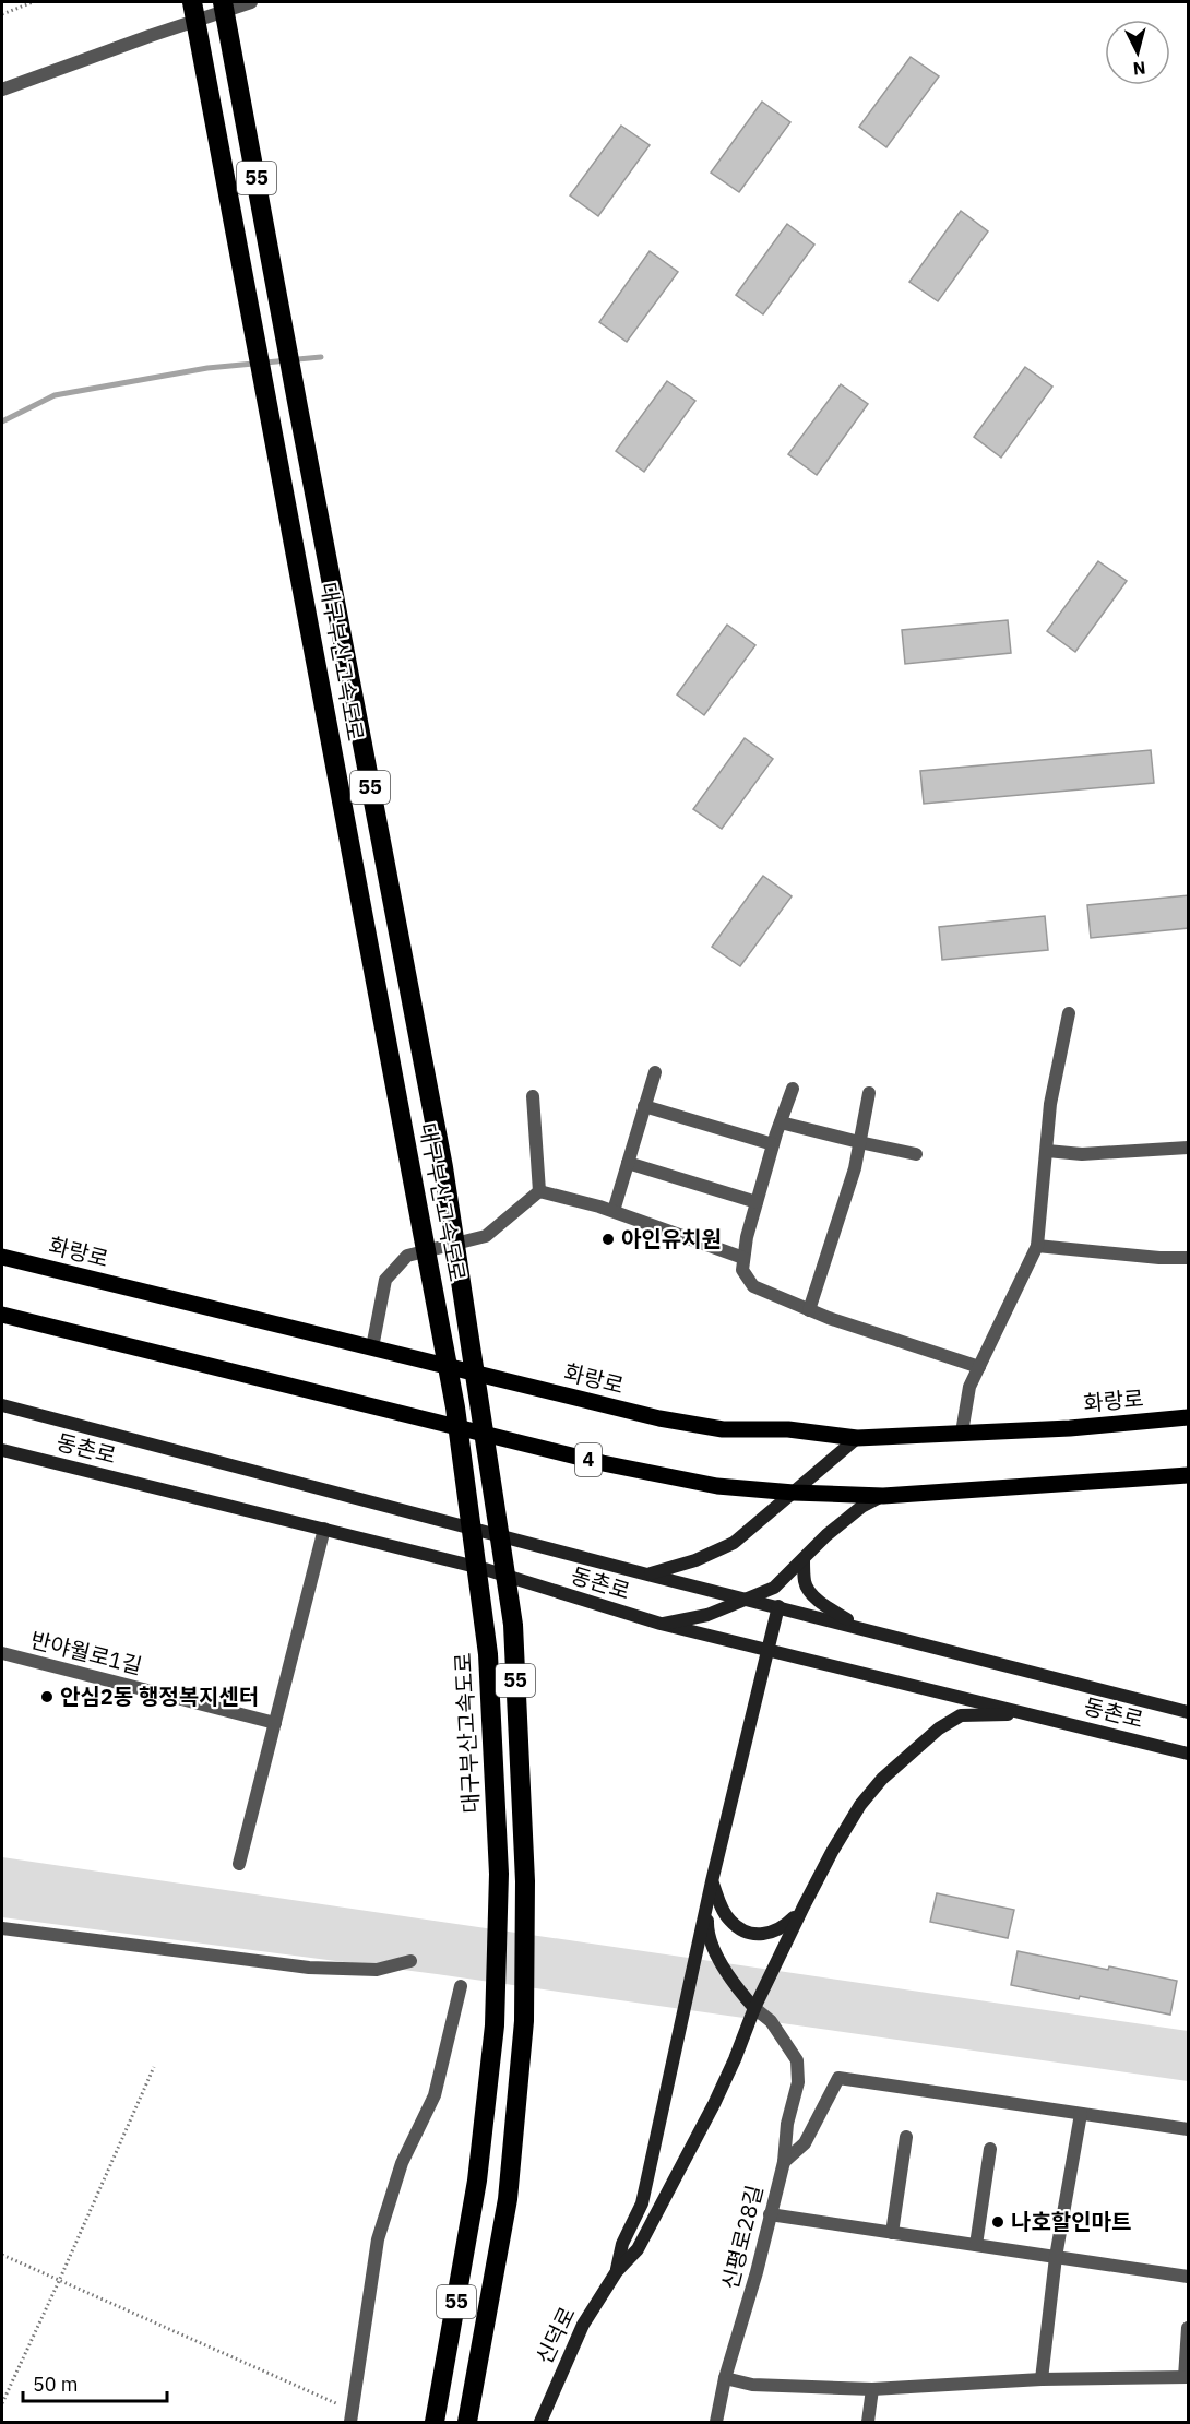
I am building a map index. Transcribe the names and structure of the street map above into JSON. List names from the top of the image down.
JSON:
{
  "streets": {
    "highway": ["55", "대구부산고속도로"],
    "main road": [
      "화랑로",
      "동촌로",
      "4",
      "신덕로"
    ],
    "street": ["반야월로1길", "신평로28길"]
  },
  "places": ["아인유치원", "안심2동 행정복지센터", "나호할인마트"],
  "scale_bar": "50 m",
  "north": "bottom"
}
